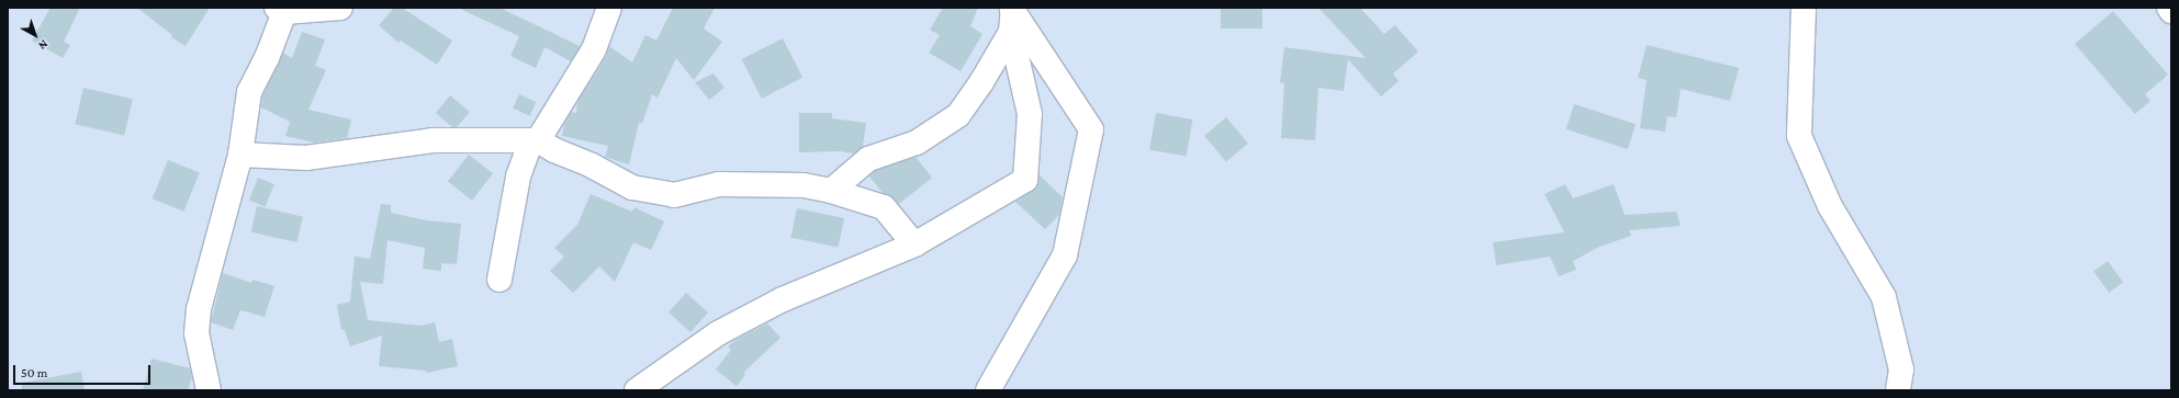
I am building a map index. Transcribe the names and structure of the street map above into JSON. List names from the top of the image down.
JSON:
{
  "scale_bar": "50 m",
  "north": "bottom right"
}
